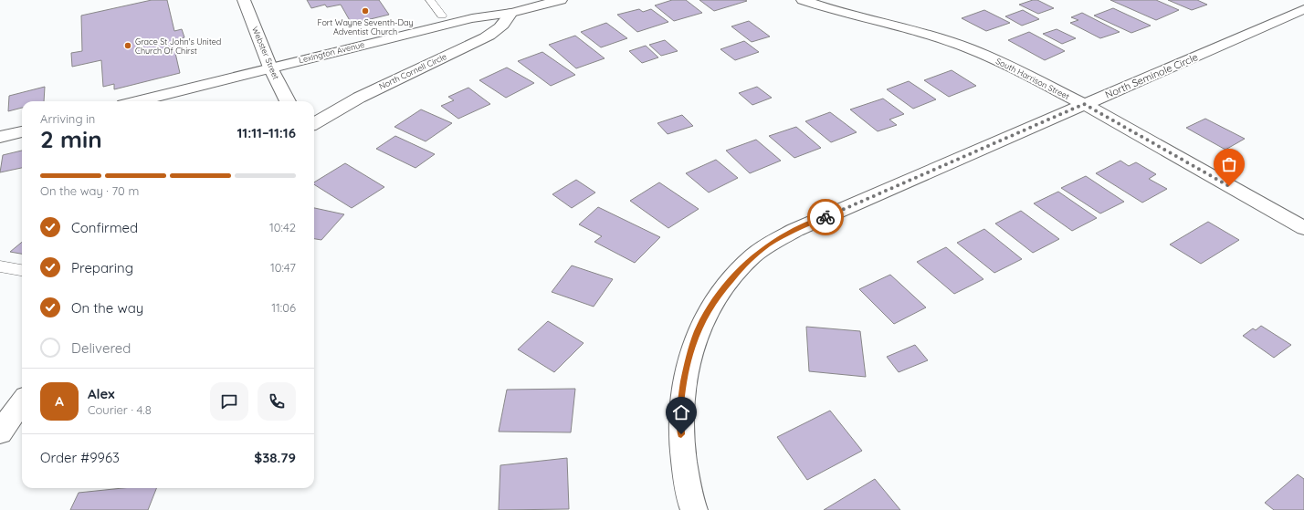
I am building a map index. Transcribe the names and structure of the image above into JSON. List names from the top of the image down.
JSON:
{
  "streets": {
    "street": [
      "Lexington Avenue",
      "Webster Street",
      "North Cornell Circle",
      "North Seminole Circle",
      "South Harrison Street"
    ]
  },
  "crossings": [
    ["Lexington Avenue", "Webster Street"],
    ["Lexington Avenue", "North Cornell Circle"],
    ["North Seminole Circle", "South Harrison Street"]
  ],
  "places": ["Fort Wayne Seventh-Day Adventist Church", "Grace St John's United Church Of Chirst"],
  "page": {
    "heading": ["2 min", "Arriving in", "11:11–11:16"],
    "panel": [
      "Alex",
      "Courier · 4.8",
      "Order #9963",
      "$38.79"
    ],
    "bar": "On the way · 70 m",
    "list": [
      ["Confirmed", "10:42"],
      ["Preparing", "10:47"],
      ["On the way", "11:06"],
      "Delivered"
    ],
    "round": "A"
  }
}
